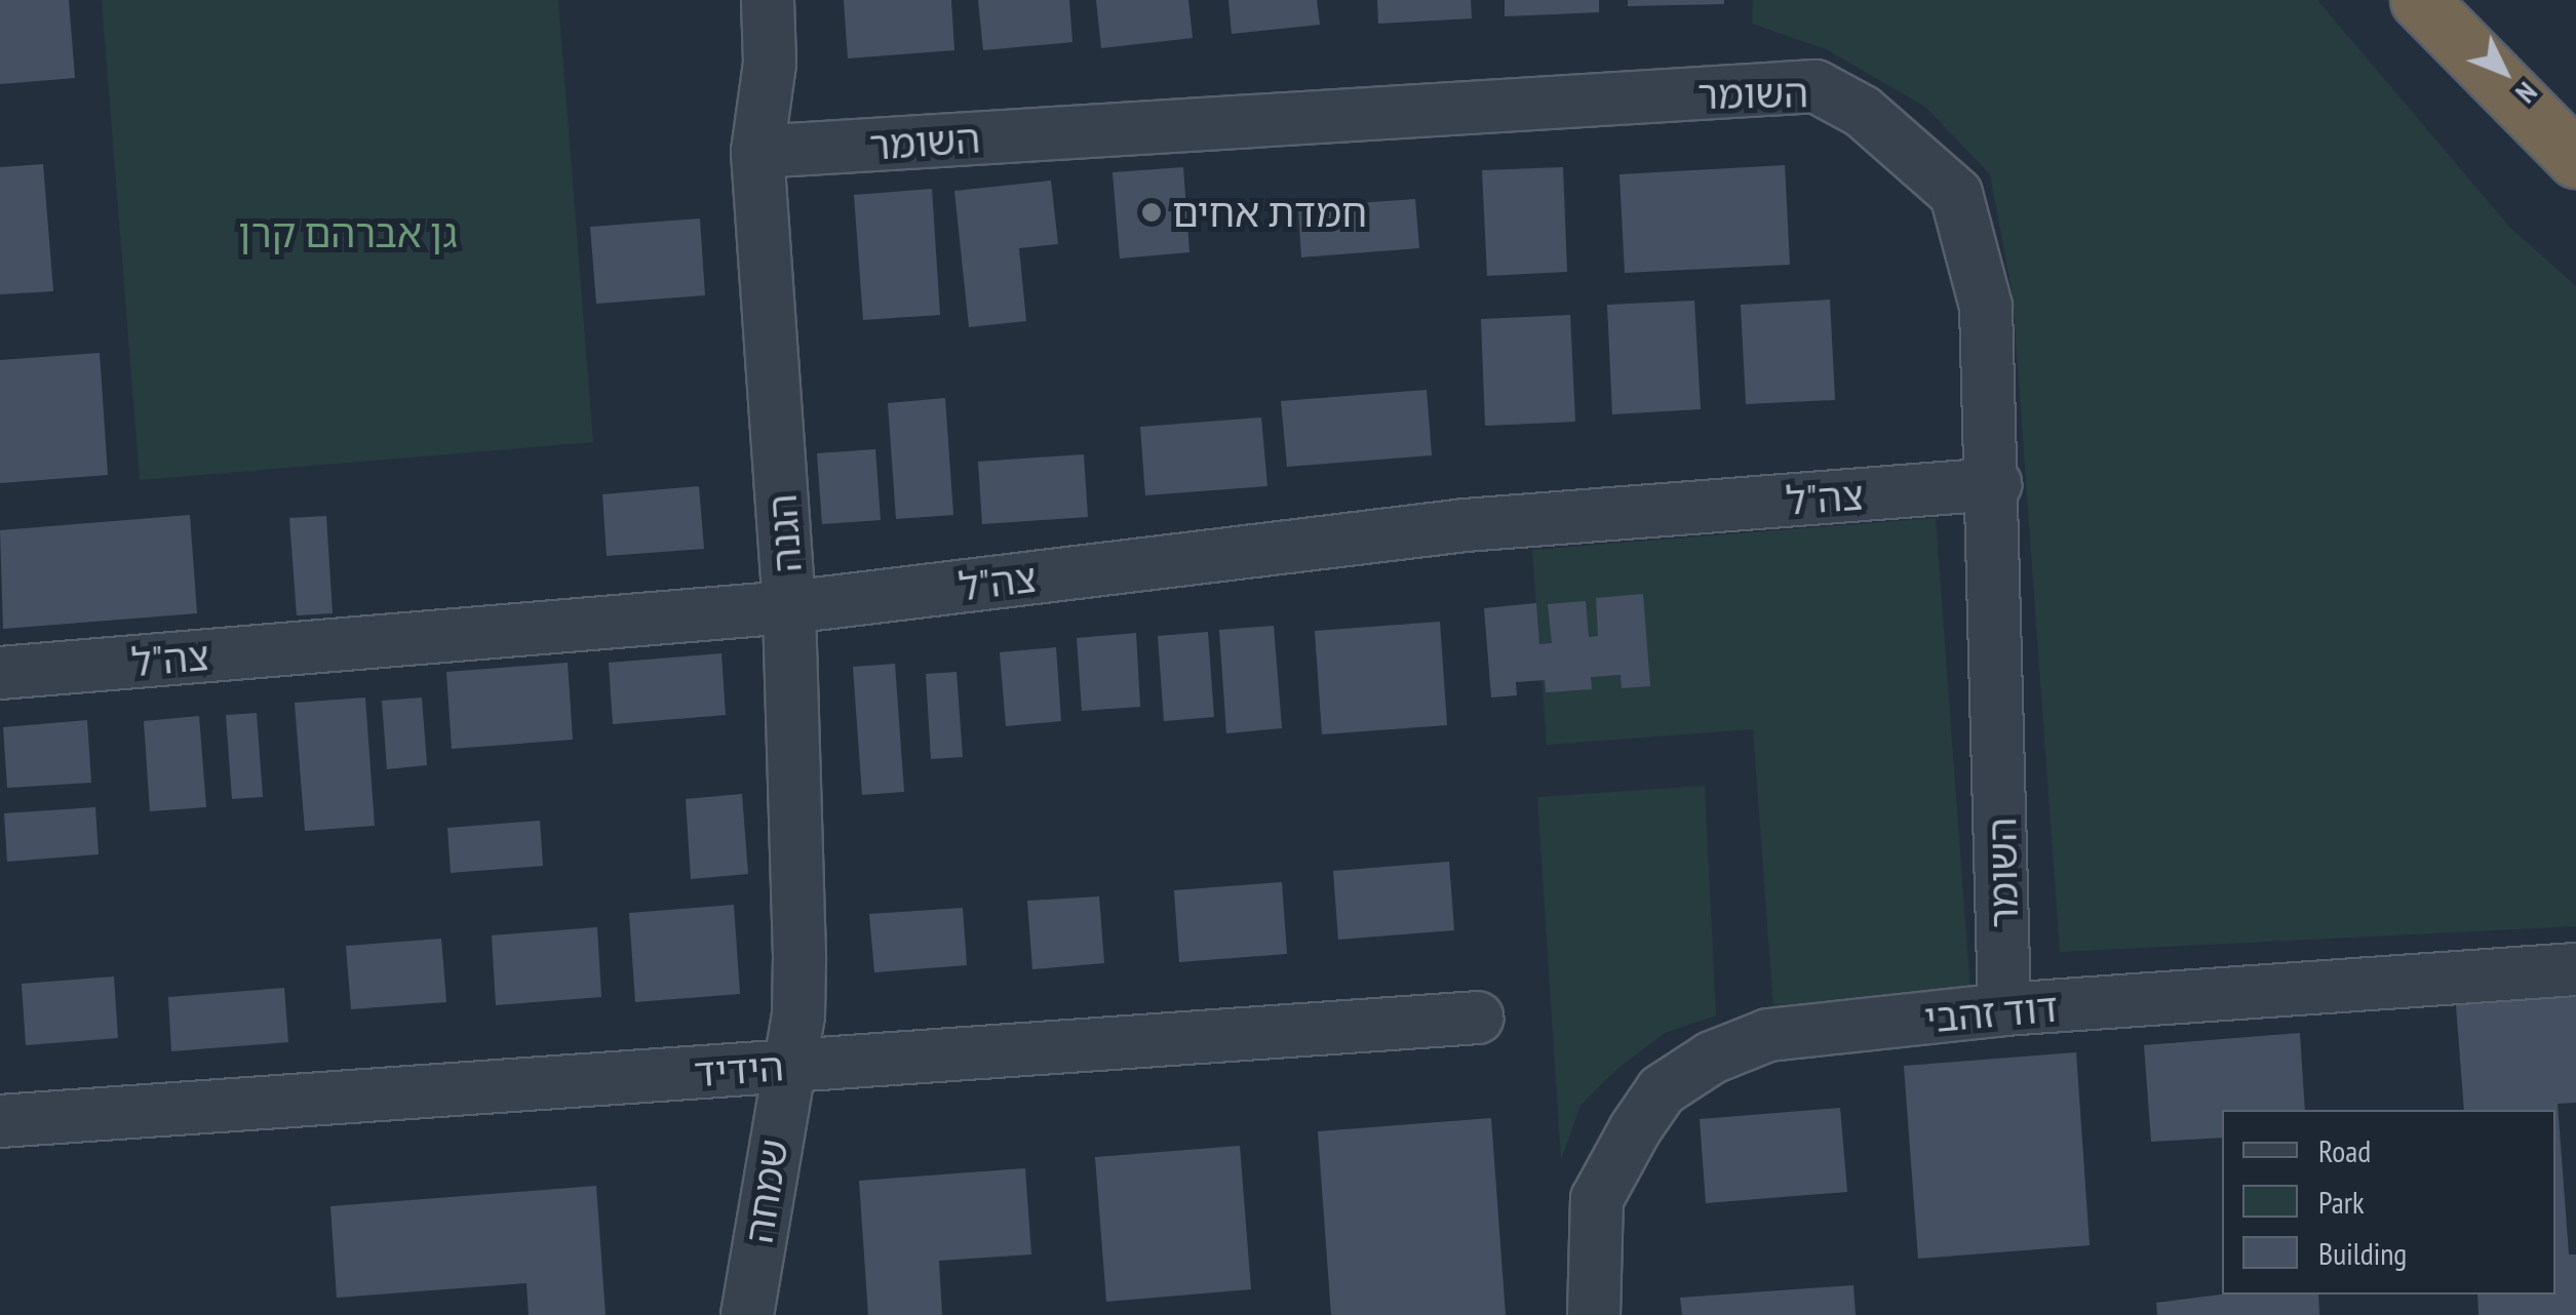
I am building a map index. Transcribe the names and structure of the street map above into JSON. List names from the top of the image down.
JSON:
{
  "streets": {
    "street": [
      "השומר",
      "צה\"ל",
      "הגנה",
      "דוד זהבי",
      "הידיד",
      "שמחה"
    ]
  },
  "crossings": [
    ["השומר", "צה\"ל"],
    ["השומר", "הגנה"],
    ["השומר", "דוד זהבי"],
    ["צה\"ל", "הגנה"],
    ["הגנה", "הידיד"],
    ["הגנה", "שמחה"],
    ["הידיד", "שמחה"]
  ],
  "parks": ["גן אברהם קרן"],
  "places": ["חמדת אחים"],
  "legend": ["Road", "Park", "Building"],
  "north": "bottom right"
}
